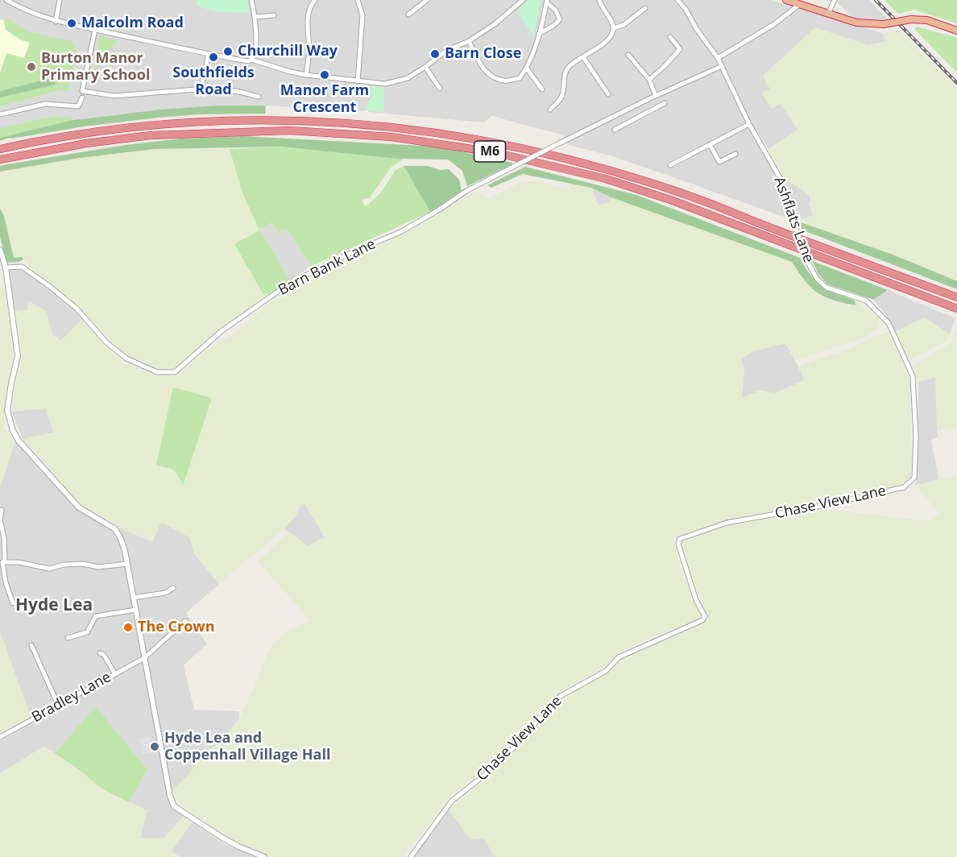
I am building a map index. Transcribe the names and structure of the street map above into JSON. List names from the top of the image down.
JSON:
{
  "streets": {
    "highway": ["M6"],
    "street": [
      "Ashflats Lane",
      "Barn Bank Lane",
      "Chase View Lane",
      "Bradley Lane"
    ]
  },
  "crossings": [
    ["Ashflats Lane", "Barn Bank Lane"],
    ["Ashflats Lane", "Chase View Lane"]
  ],
  "districts": ["Hyde Lea"],
  "places": [
    "Malcolm Road",
    "Churchill Way",
    "Barn Close",
    "Southfields Road",
    "Burton Manor Primary School",
    "Manor Farm Crescent",
    "The Crown",
    "Hyde Lea and Coppenhall Village Hall"
  ]
}
